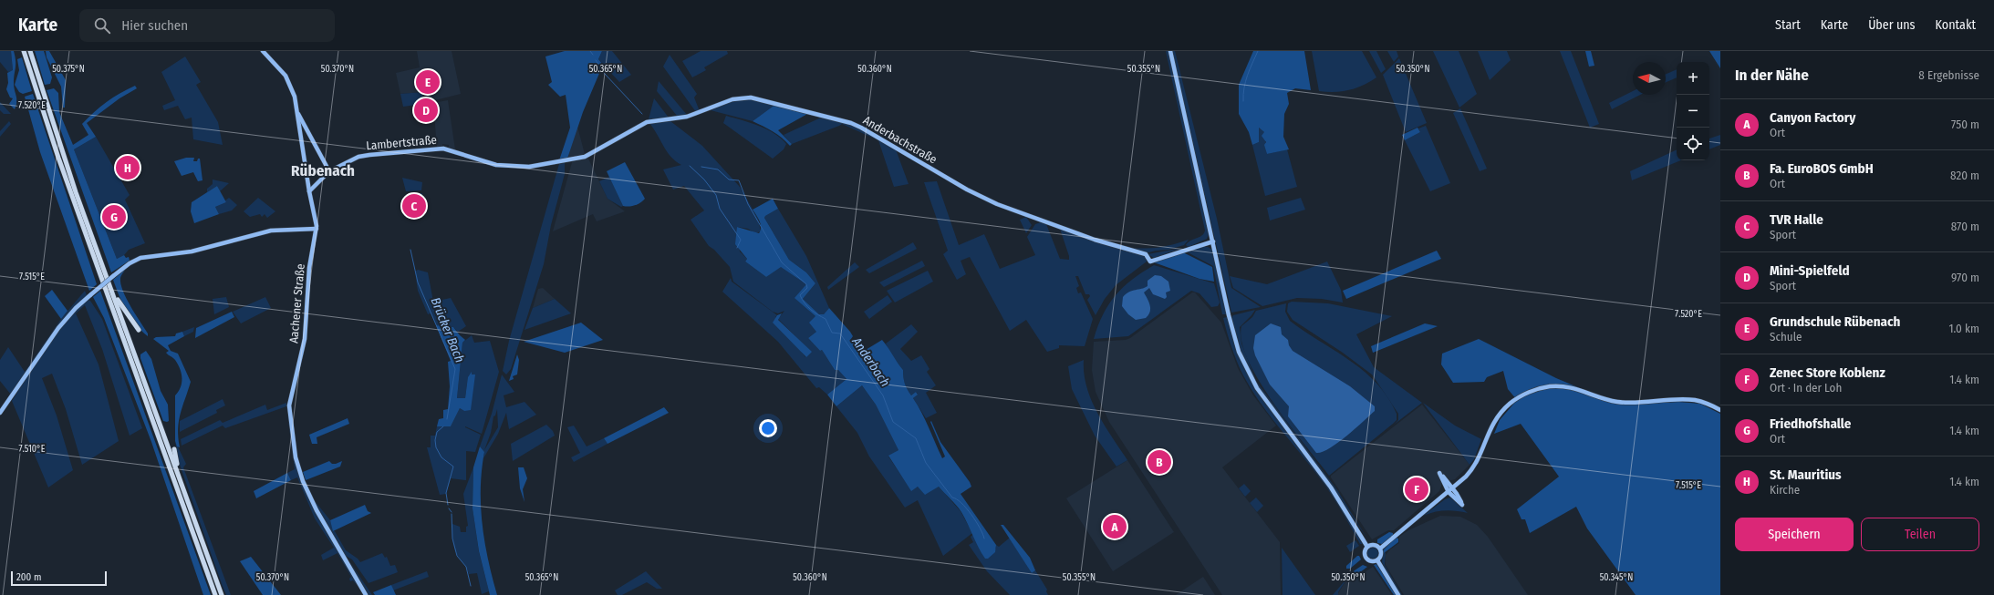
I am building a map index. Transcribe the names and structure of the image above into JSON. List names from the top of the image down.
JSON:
{
  "streets": {
    "main road": ["Anderbachstraße", "Lambertstraße", "Aachener Straße"]
  },
  "crossings": [
    ["Anderbachstraße", "Lambertstraße"],
    ["Lambertstraße", "Aachener Straße"]
  ],
  "districts": ["Rübenach"],
  "water": ["Brücker Bach", "Anderbach"],
  "scale_bar": "200 m",
  "north": "left",
  "page": {
    "header": "Karte",
    "search": "Hier suchen",
    "nav": [
      "Start",
      "Karte",
      "Über uns",
      "Kontakt"
    ],
    "heading": ["In der Nähe", "8 Ergebnisse"],
    "map_buttons": ["+", "−"],
    "pins": [
      "E",
      "D",
      "H",
      "C",
      "G",
      "B",
      "F",
      "A"
    ],
    "list": [
      {
        "mark": "A",
        "name": "Canyon Factory",
        "note": "Ort",
        "value": "750 m"
      },
      {
        "mark": "B",
        "name": "Fa. EuroBOS GmbH",
        "note": "Ort",
        "value": "820 m"
      },
      {
        "mark": "C",
        "name": "TVR Halle",
        "note": "Sport",
        "value": "870 m"
      },
      {
        "mark": "D",
        "name": "Mini-Spielfeld",
        "note": "Sport",
        "value": "970 m"
      },
      {
        "mark": "E",
        "name": "Grundschule Rübenach",
        "note": "Schule",
        "value": "1.0 km"
      },
      {
        "mark": "F",
        "name": "Zenec Store Koblenz",
        "note": "Ort · In der Loh",
        "value": "1.4 km"
      },
      {
        "mark": "G",
        "name": "Friedhofshalle",
        "note": "Ort",
        "value": "1.4 km"
      },
      {
        "mark": "H",
        "name": "St. Mauritius",
        "note": "Kirche",
        "value": "1.4 km"
      }
    ],
    "buttons": ["Speichern", "Teilen"],
    "scale": "200 m"
  },
  "coordinates": [
    "50.375°N",
    "50.370°N",
    "50.365°N",
    "50.360°N",
    "50.355°N",
    "50.350°N",
    "7.520°E",
    "7.515°E",
    "7.510°E",
    "50.345°N"
  ]
}
